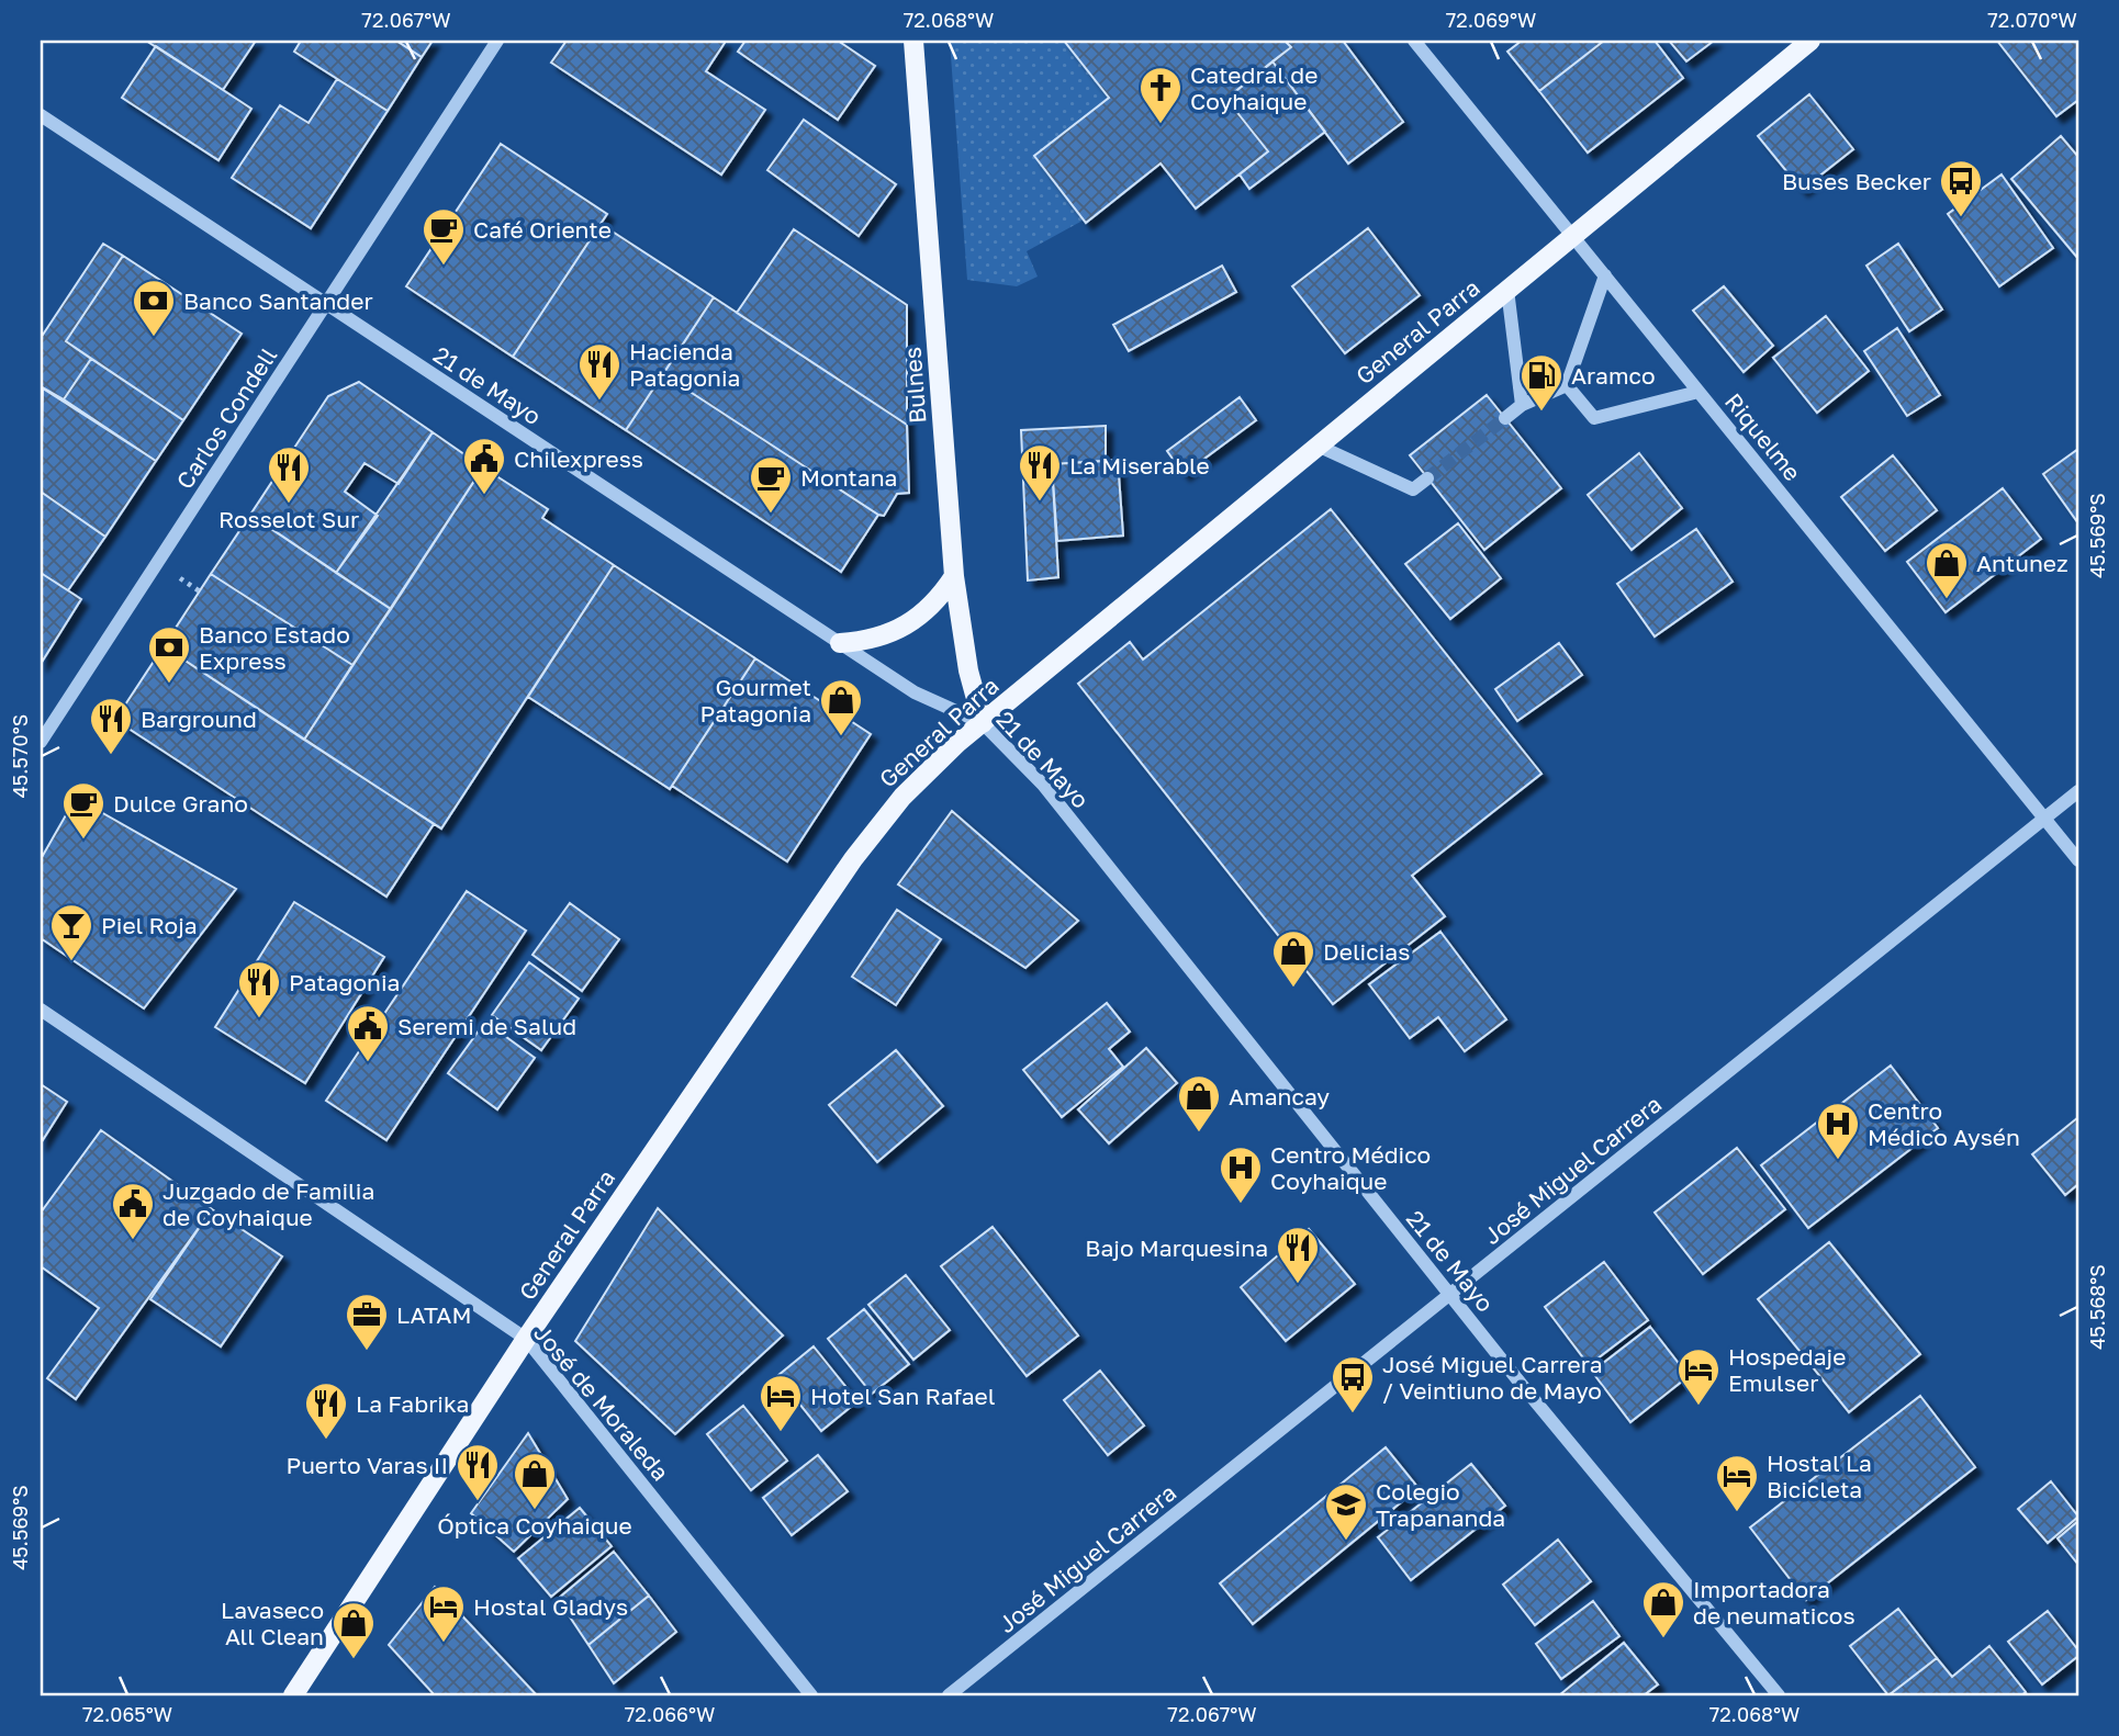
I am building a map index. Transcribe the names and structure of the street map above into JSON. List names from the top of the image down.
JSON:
{
  "streets": {
    "main road": ["General Parra", "Bulnes"],
    "street": [
      "21 de Mayo",
      "Carlos Condell",
      "Riquelme",
      "José Miguel Carrera",
      "José de Moraleda"
    ]
  },
  "crossings": [
    ["General Parra", "21 de Mayo"],
    ["General Parra", "Bulnes"],
    ["General Parra", "Riquelme"],
    ["General Parra", "José de Moraleda"],
    ["21 de Mayo", "Bulnes"],
    ["21 de Mayo", "Carlos Condell"],
    ["21 de Mayo", "José Miguel Carrera"],
    ["Riquelme", "José Miguel Carrera"]
  ],
  "places": {
    "church": ["Catedral de Coyhaique"],
    "bus stop": ["Buses Becker", "José Miguel Carrera / Veintiuno de Mayo"],
    "cafe": ["Café Oriente", "Montana", "Dulce Grano"],
    "bank": ["Banco Santander", "Banco Estado Express"],
    "restaurant": [
      "Hacienda Patagonia",
      "La Miserable",
      "Rosselot Sur",
      "Barground",
      "Patagonia",
      "Bajo Marquesina",
      "La Fabrika",
      "Puerto Varas II"
    ],
    "fuel station": ["Aramco"],
    "public building": ["Chilexpress", "Seremi de Salud", "Juzgado de Familia de Coyhaique"],
    "shop": [
      "Antunez",
      "Gourmet Patagonia",
      "Delicias",
      "Amancay",
      "Óptica Coyhaique",
      "Importadora de neumaticos",
      "Lavaseco All Clean"
    ],
    "bar": ["Piel Roja"],
    "hospital": ["Centro Médico Aysén", "Centro Médico Coyhaique"],
    "office": ["LATAM"],
    "hotel": [
      "Hospedaje Emulser",
      "Hotel San Rafael",
      "Hostal La Bicicleta",
      "Hostal Gladys"
    ],
    "school or university": ["Colegio Trapananda"]
  },
  "coordinates": [
    "72.067°W",
    "72.068°W",
    "72.069°W",
    "72.070°W",
    "45.569°S",
    "45.570°S",
    "45.568°S",
    "72.065°W",
    "72.066°W"
  ]
}
